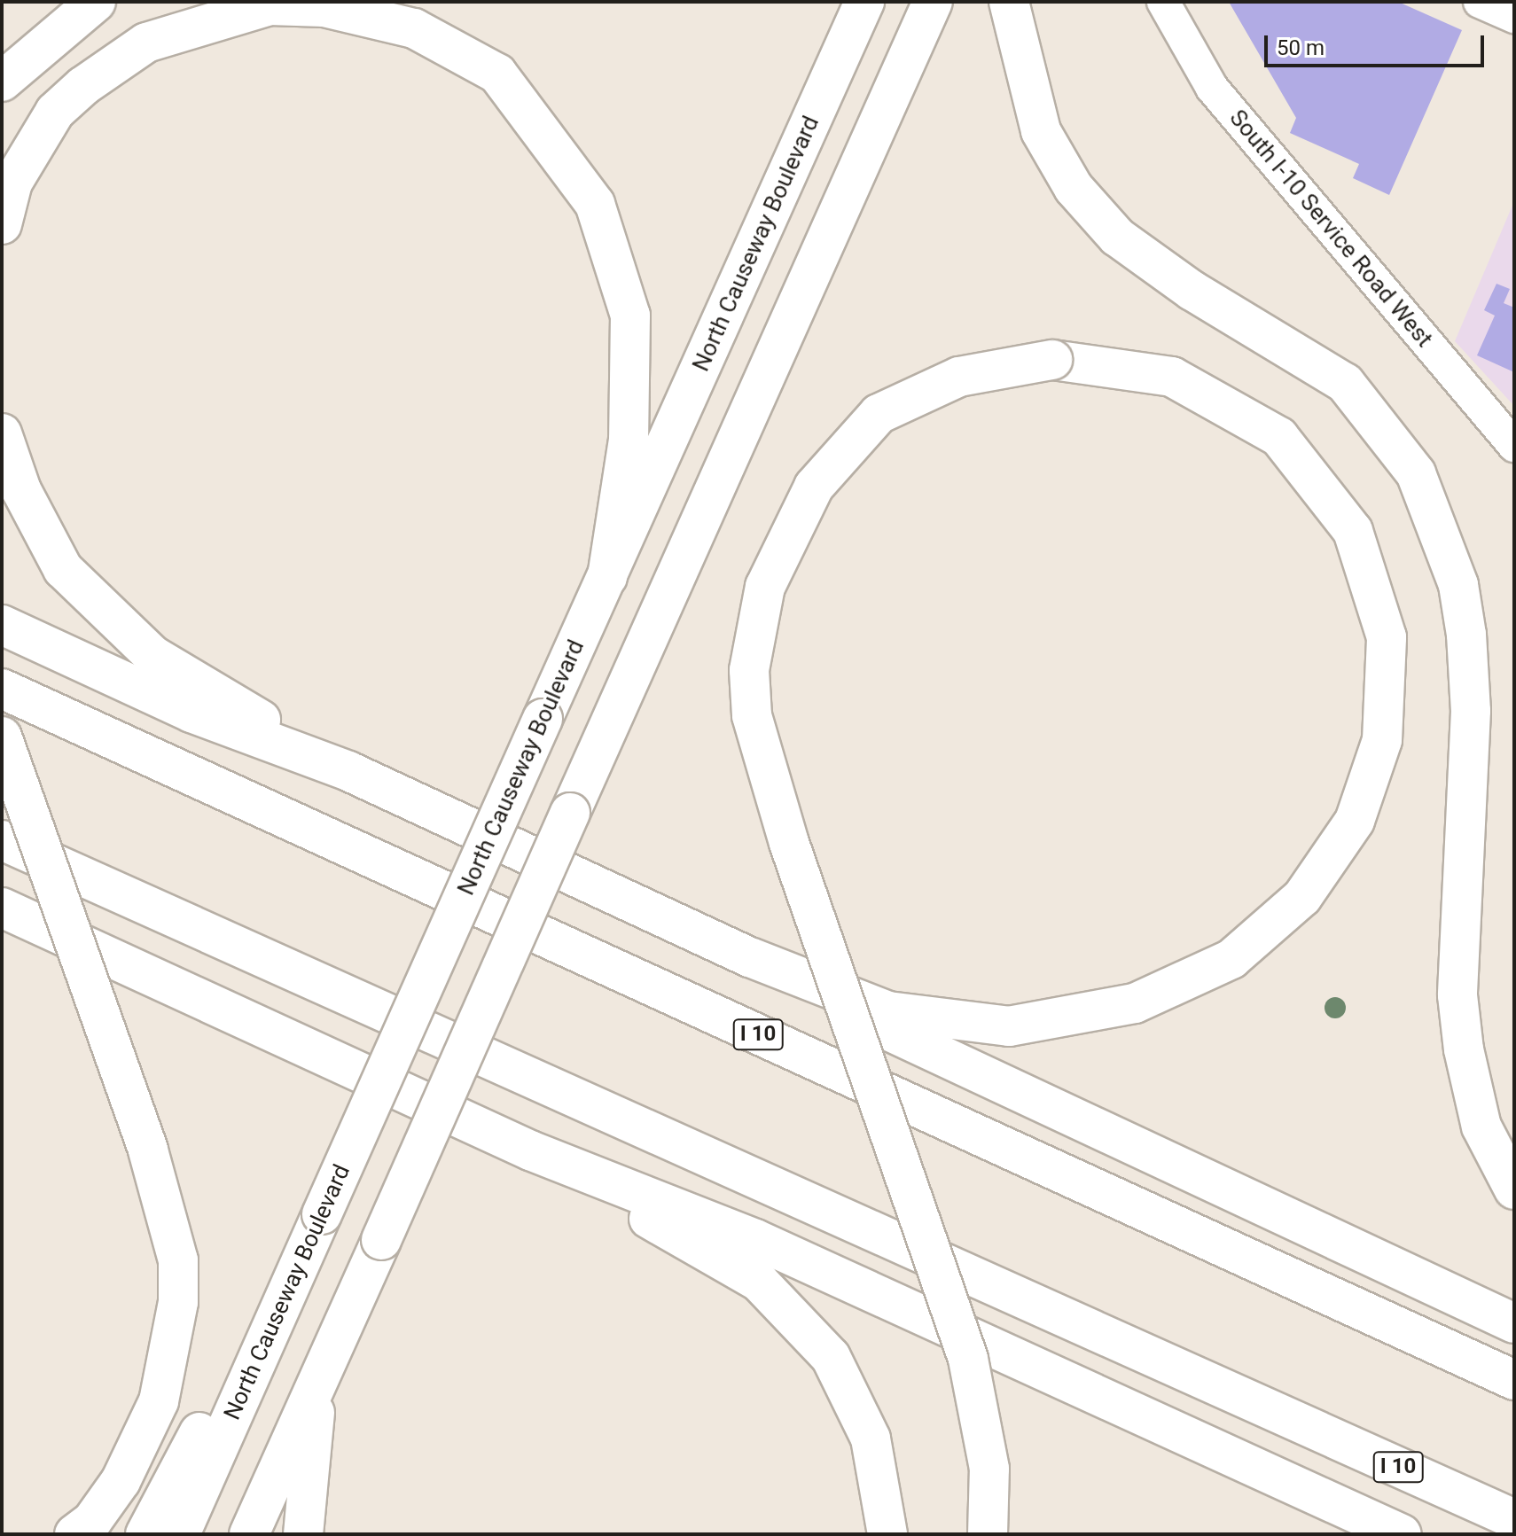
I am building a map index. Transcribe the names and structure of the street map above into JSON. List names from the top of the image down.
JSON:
{
  "streets": {
    "highway": ["North Causeway Boulevard", "I 10"],
    "street": ["South I-10 Service Road West"]
  },
  "scale_bar": "50 m"
}
